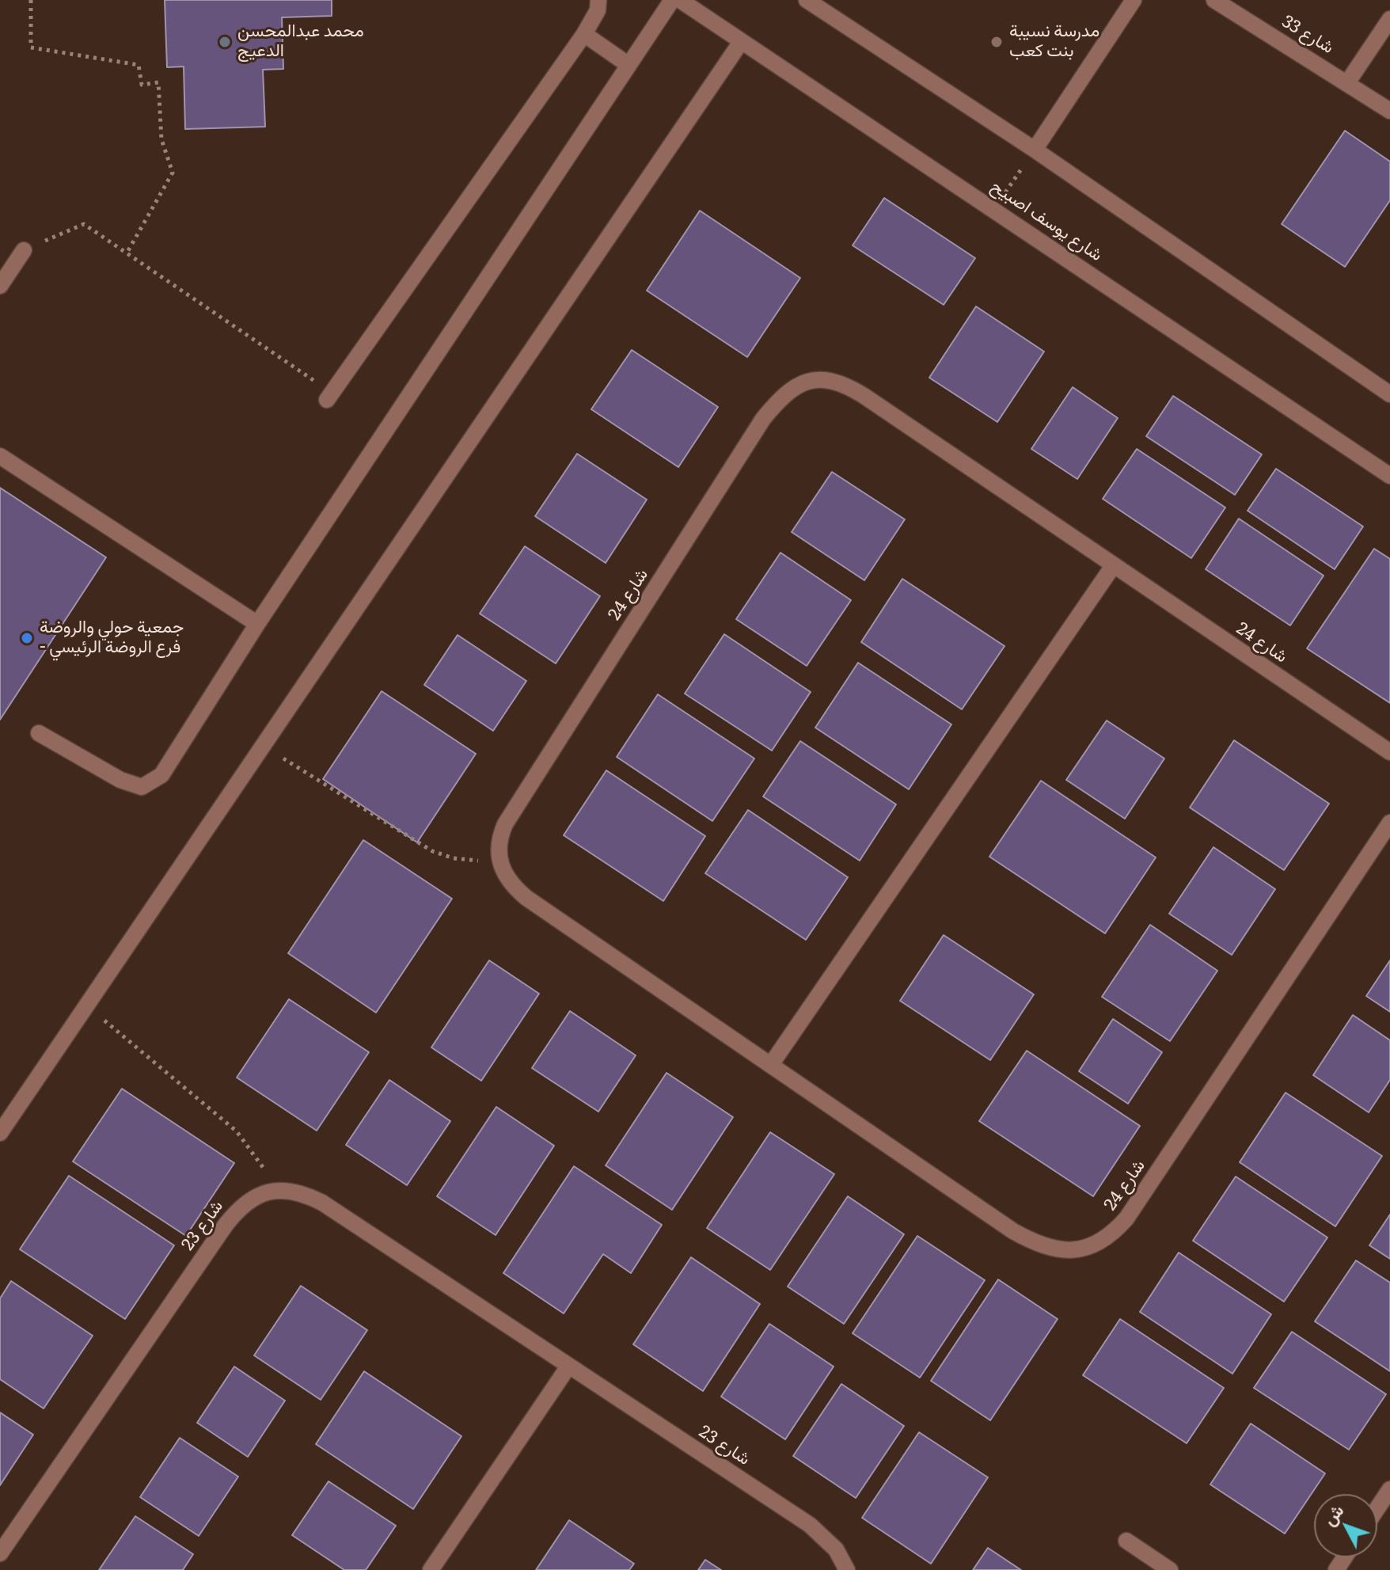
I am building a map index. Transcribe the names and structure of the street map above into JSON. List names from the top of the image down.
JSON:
{
  "streets": {
    "street": [
      "شارع 33",
      "شارع يوسف اصبيح",
      "شارع 24",
      "شارع 23"
    ]
  },
  "places": ["محمد عبدالمحسن الدعيج", "مدرسة نسيبة بنت كعب", "جمعية حولي والروضة - فرع الروضة الرئيسي"],
  "north": "top left"
}
